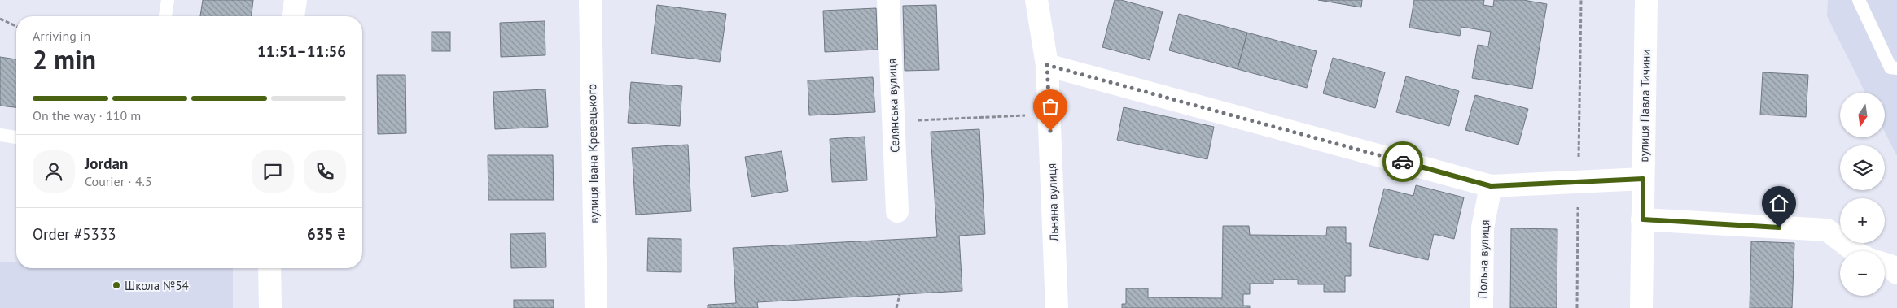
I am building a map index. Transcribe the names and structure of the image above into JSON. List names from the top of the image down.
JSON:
{
  "streets": {
    "street": [
      "Селянська вулиця",
      "вулиця Павла Тичини",
      "вулиця Івана Кревецького",
      "Льняна вулиця",
      "Польна вулиця"
    ]
  },
  "places": ["Школа №54"],
  "north": "bottom",
  "page": {
    "heading": ["2 min", "Arriving in", "11:51–11:56"],
    "panel": [
      "Jordan",
      "Courier · 4.5",
      "Order #5333",
      "635 ₴"
    ],
    "bar": "On the way · 110 m",
    "map_buttons": ["+", "−"]
  }
}
